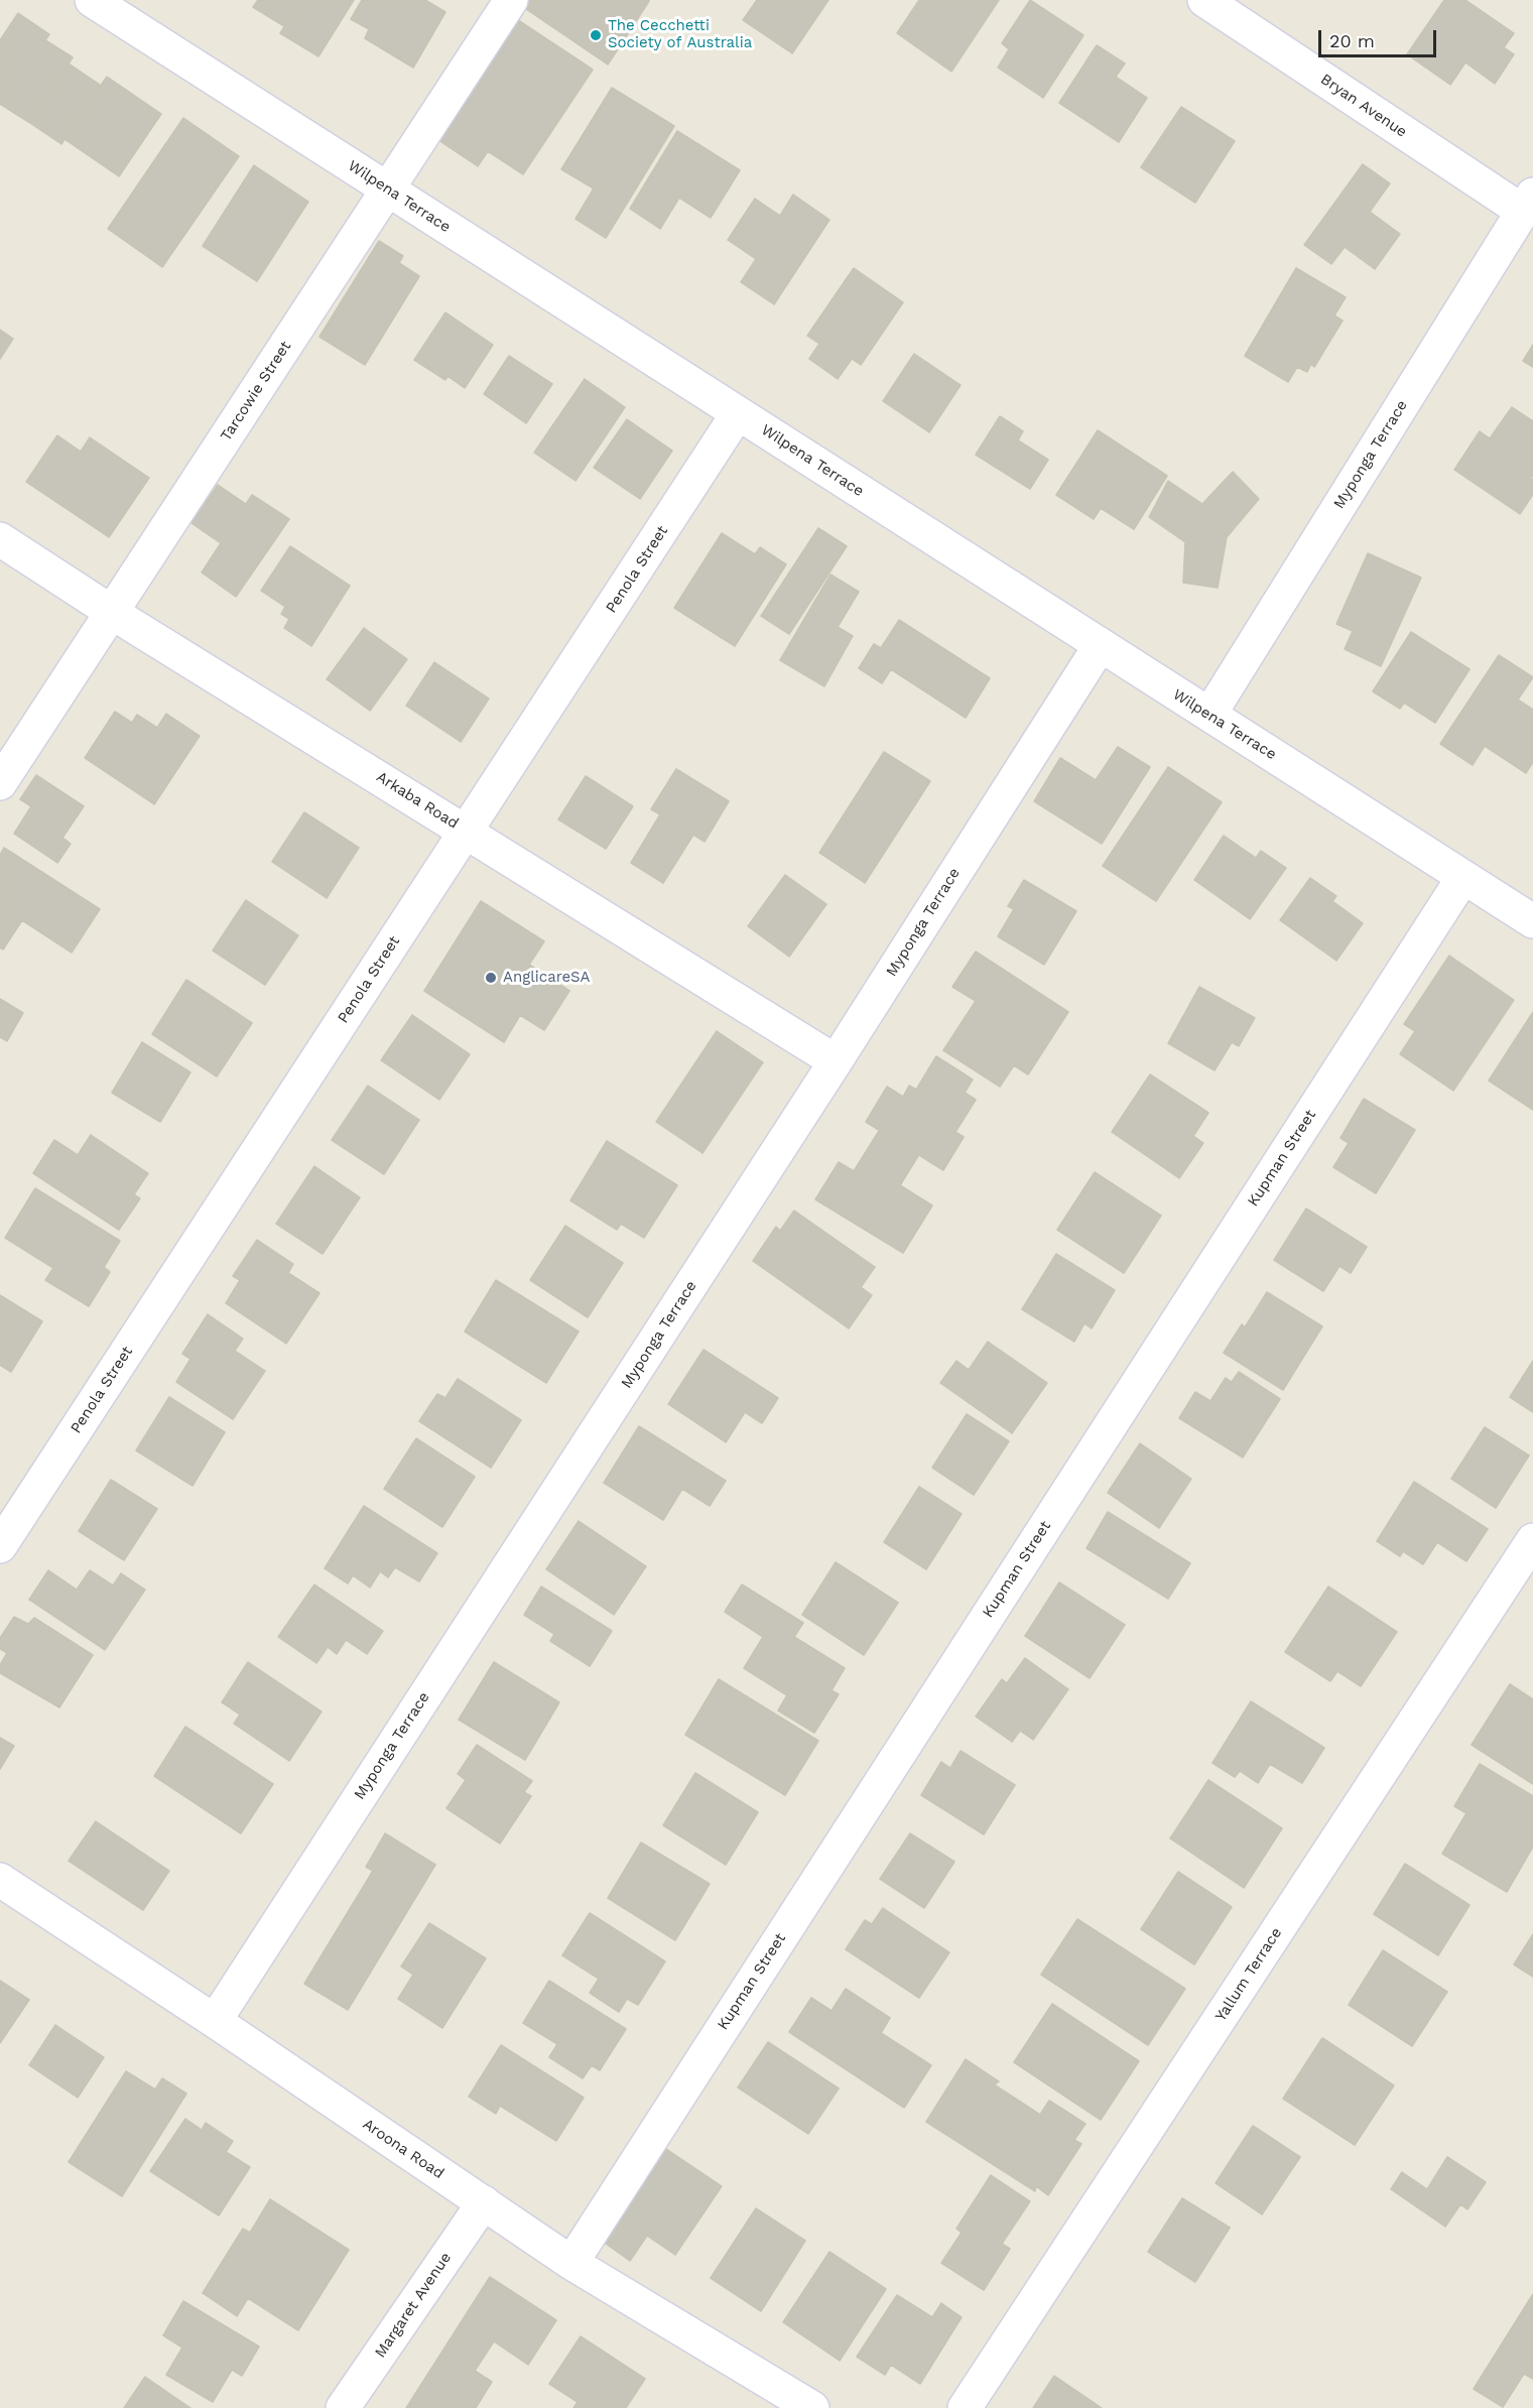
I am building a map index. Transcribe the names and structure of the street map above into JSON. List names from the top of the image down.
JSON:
{
  "streets": {
    "street": [
      "Bryan Avenue",
      "Wilpena Terrace",
      "Tarcowie Street",
      "Myponga Terrace",
      "Penola Street",
      "Arkaba Road",
      "Kupman Street",
      "Yallum Terrace",
      "Aroona Road",
      "Margaret Avenue"
    ]
  },
  "crossings": [
    ["Bryan Avenue", "Myponga Terrace"],
    ["Wilpena Terrace", "Tarcowie Street"],
    ["Wilpena Terrace", "Myponga Terrace"],
    ["Wilpena Terrace", "Penola Street"],
    ["Wilpena Terrace", "Kupman Street"],
    ["Tarcowie Street", "Arkaba Road"],
    ["Myponga Terrace", "Arkaba Road"],
    ["Myponga Terrace", "Aroona Road"],
    ["Penola Street", "Arkaba Road"],
    ["Kupman Street", "Aroona Road"],
    ["Aroona Road", "Margaret Avenue"]
  ],
  "places": ["The Cecchetti Society of Australia", "AnglicareSA"],
  "scale_bar": "20 m"
}
